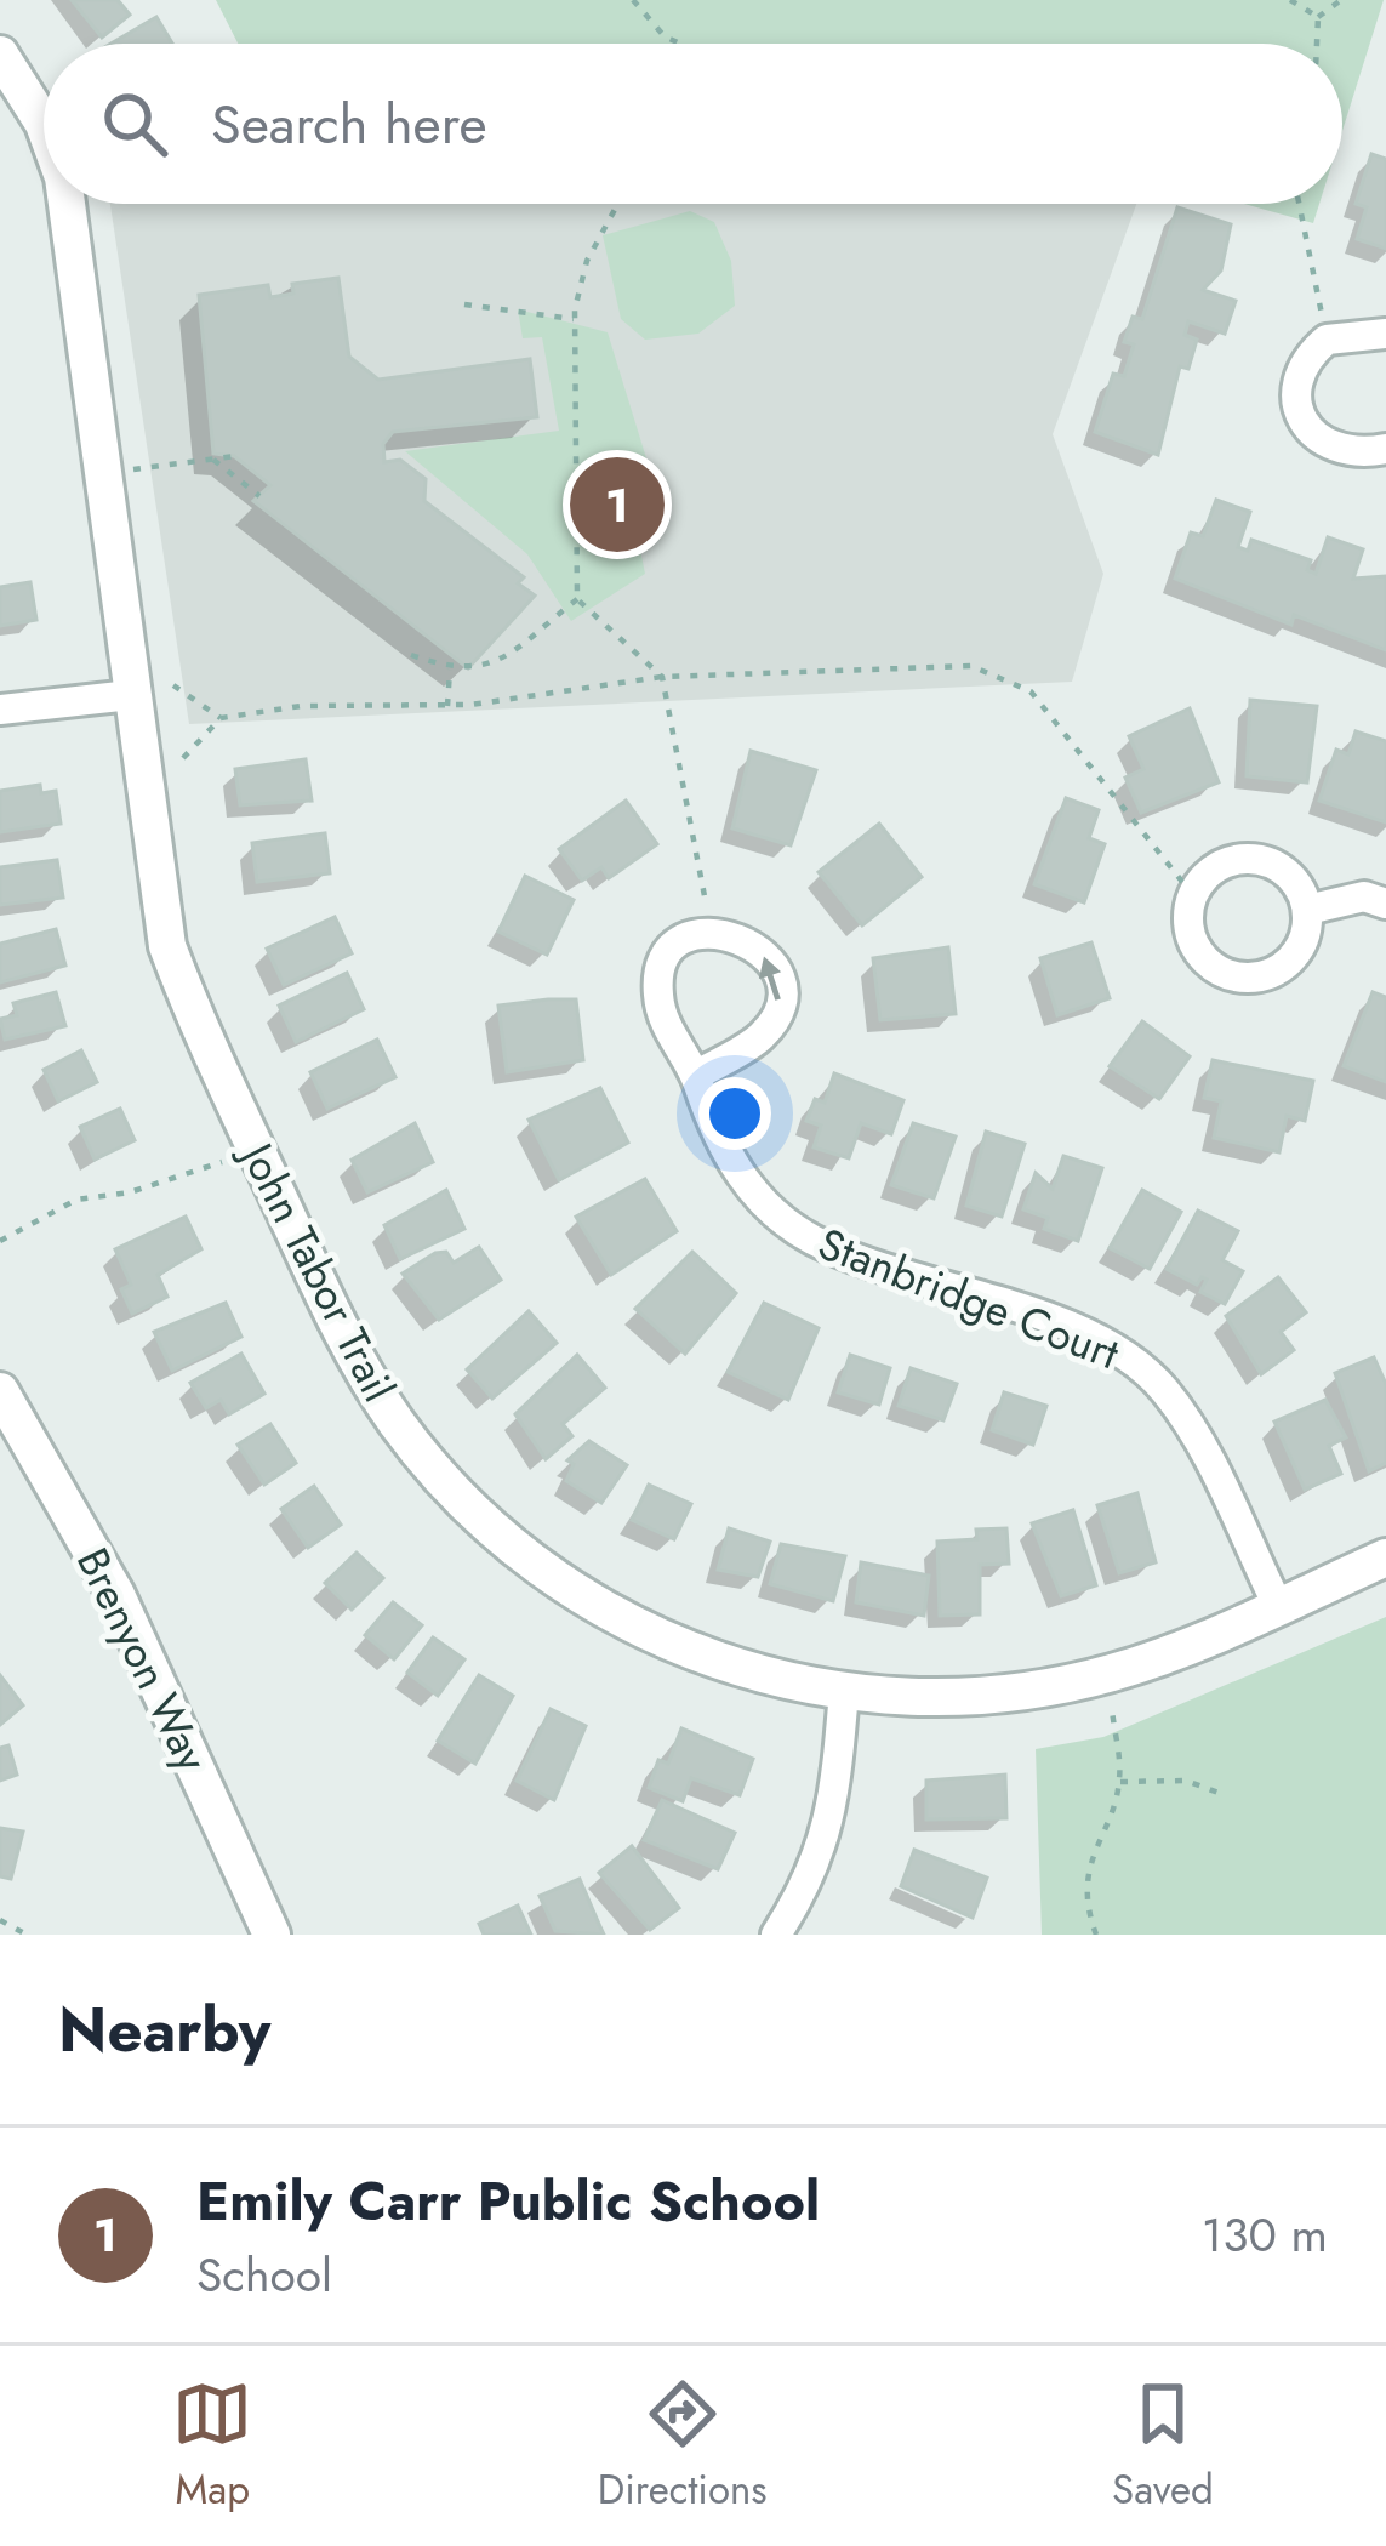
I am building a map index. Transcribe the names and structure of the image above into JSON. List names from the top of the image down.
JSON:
{
  "streets": {
    "street": ["John Tabor Trail", "Stanbridge Court", "Brenyon Way"]
  },
  "crossings": [
    ["John Tabor Trail", "Stanbridge Court"]
  ],
  "page": {
    "search": "Search here",
    "pins": "1",
    "heading": "Nearby",
    "list": [
      {
        "mark": "1",
        "name": "Emily Carr Public School",
        "note": "School",
        "value": "130 m"
      }
    ],
    "nav": ["Map", "Directions", "Saved"]
  }
}
